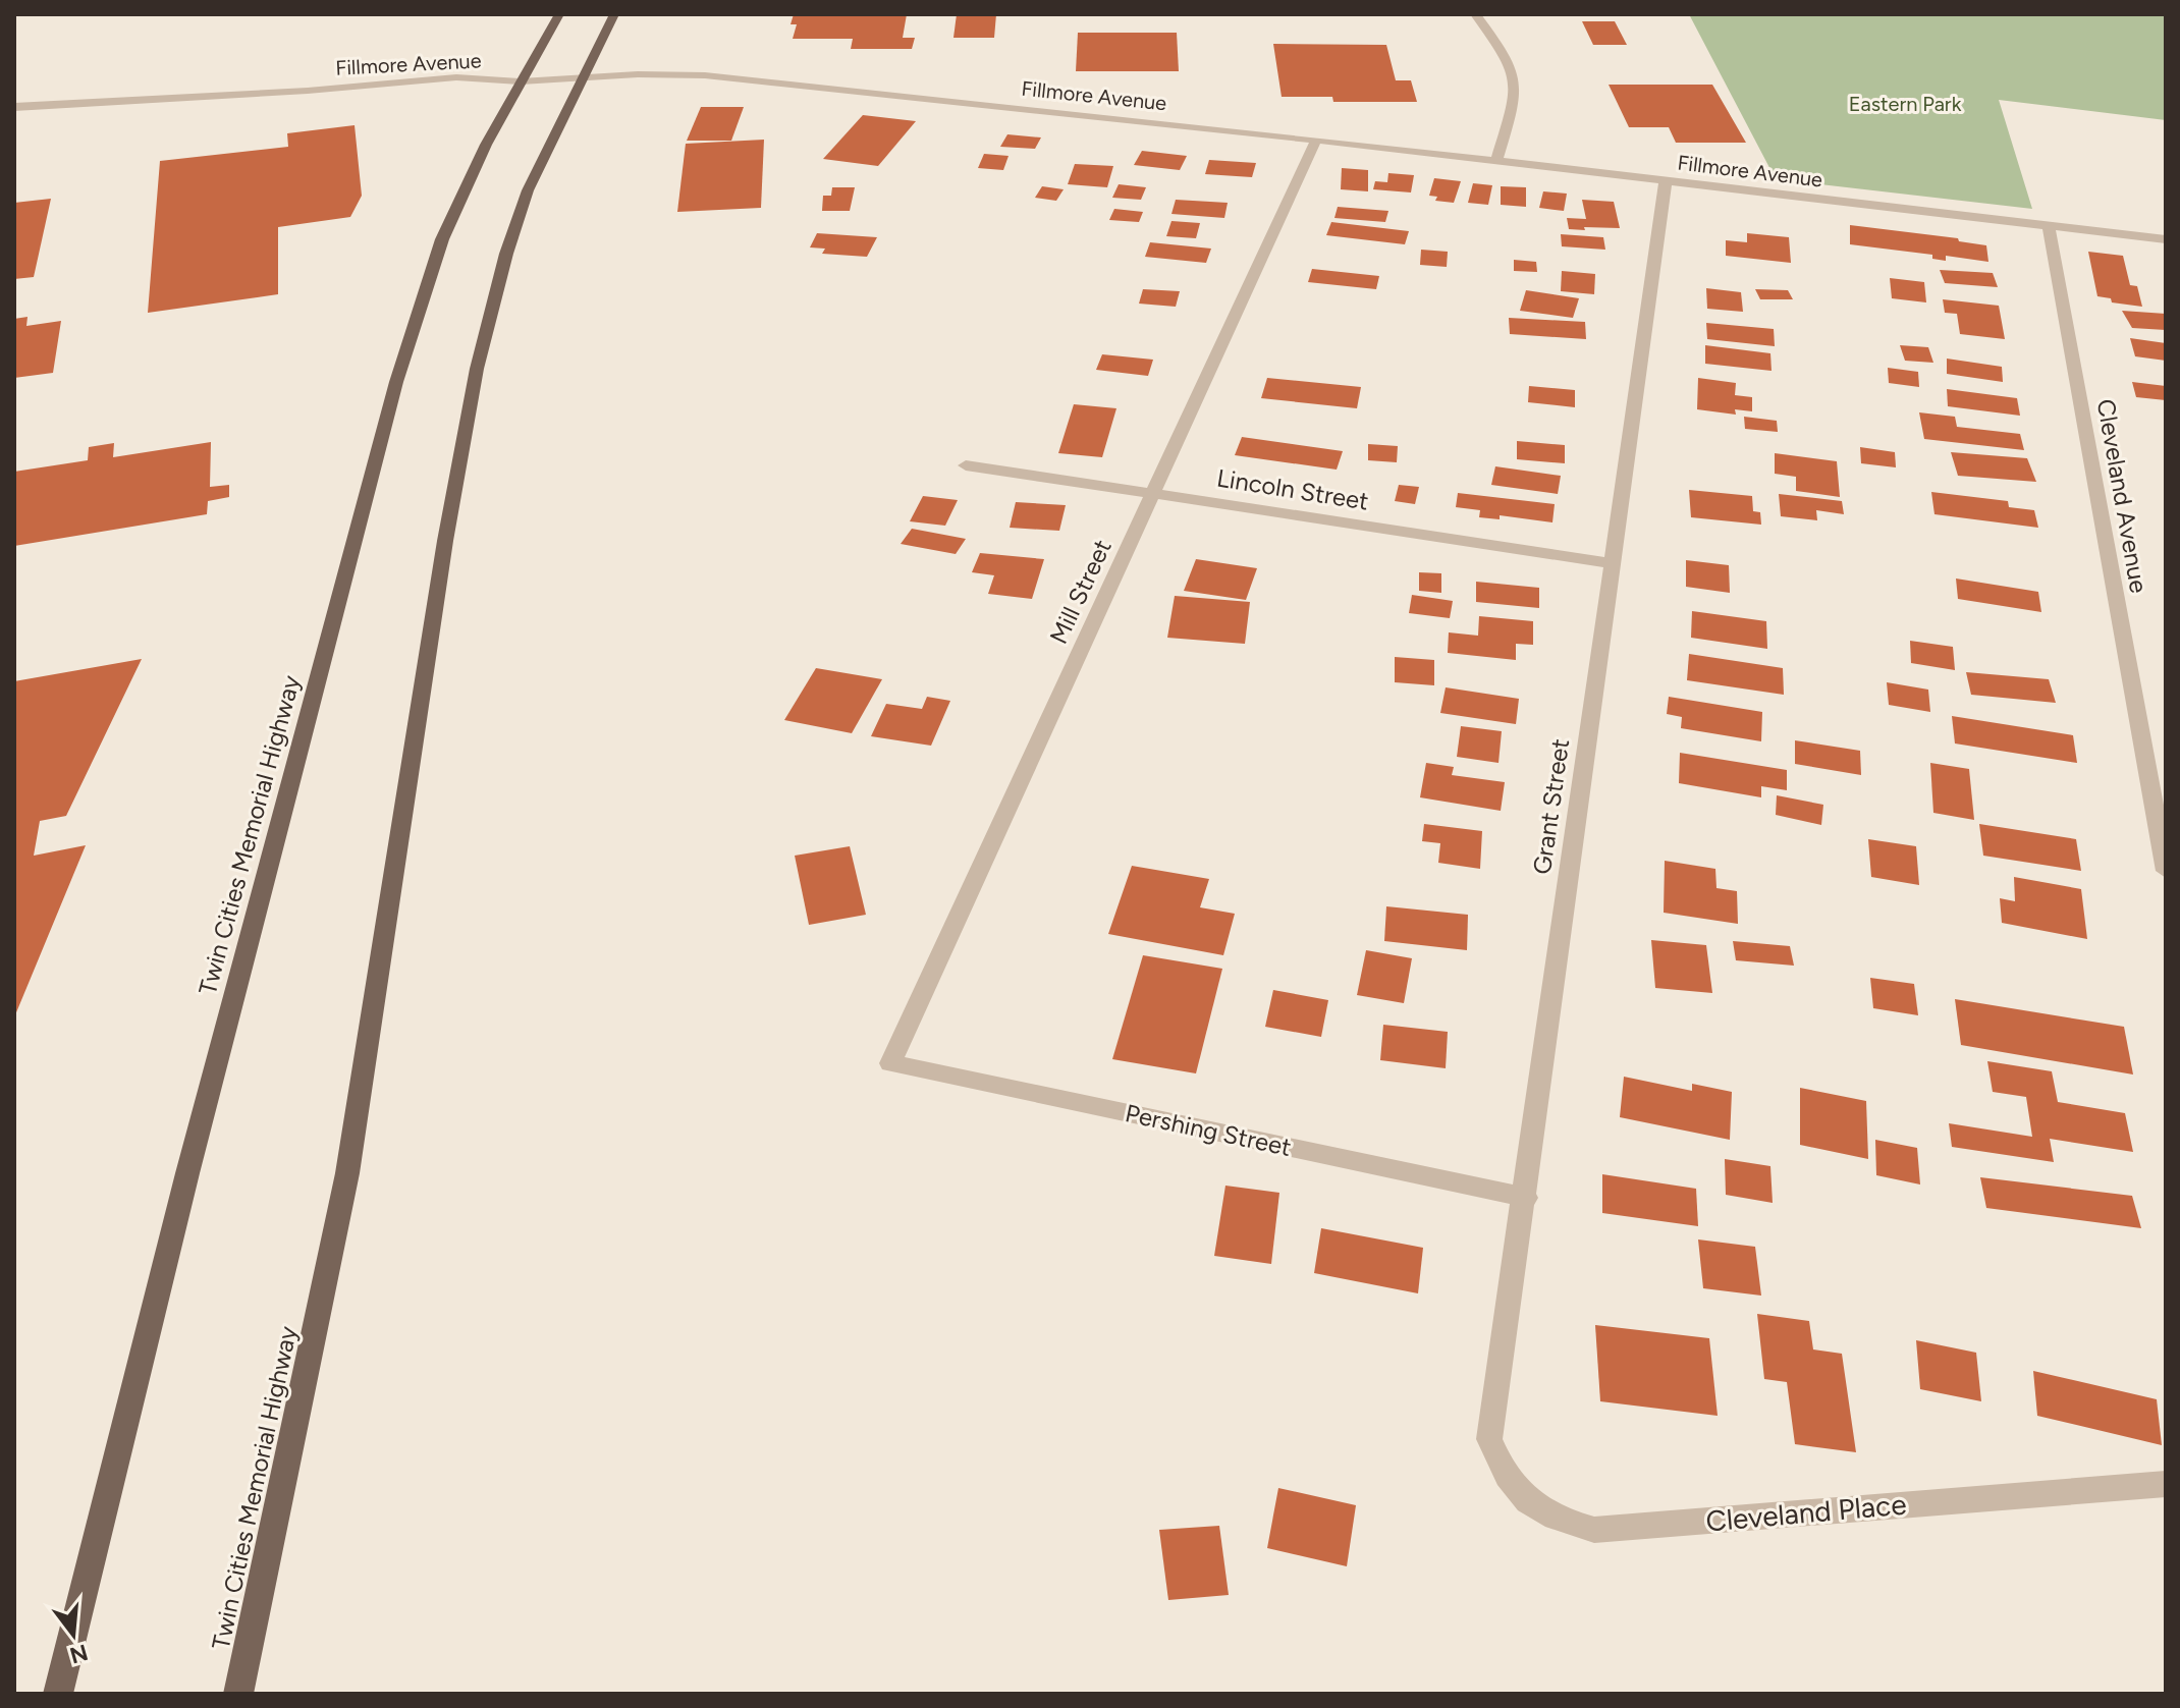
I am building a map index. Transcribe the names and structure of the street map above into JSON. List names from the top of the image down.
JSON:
{
  "streets": {
    "main road": ["Twin Cities Memorial Highway"],
    "street": [
      "Fillmore Avenue",
      "Lincoln Street",
      "Cleveland Avenue",
      "Mill Street",
      "Grant Street",
      "Pershing Street",
      "Cleveland Place"
    ]
  },
  "crossings": [
    ["Fillmore Avenue", "Cleveland Avenue"],
    ["Fillmore Avenue", "Mill Street"],
    ["Fillmore Avenue", "Grant Street"],
    ["Fillmore Avenue", "Twin Cities Memorial Highway"],
    ["Lincoln Street", "Mill Street"],
    ["Lincoln Street", "Grant Street"],
    ["Mill Street", "Pershing Street"],
    ["Grant Street", "Pershing Street"],
    ["Grant Street", "Cleveland Place"]
  ],
  "parks": ["Eastern Park"],
  "north": "bottom"
}
